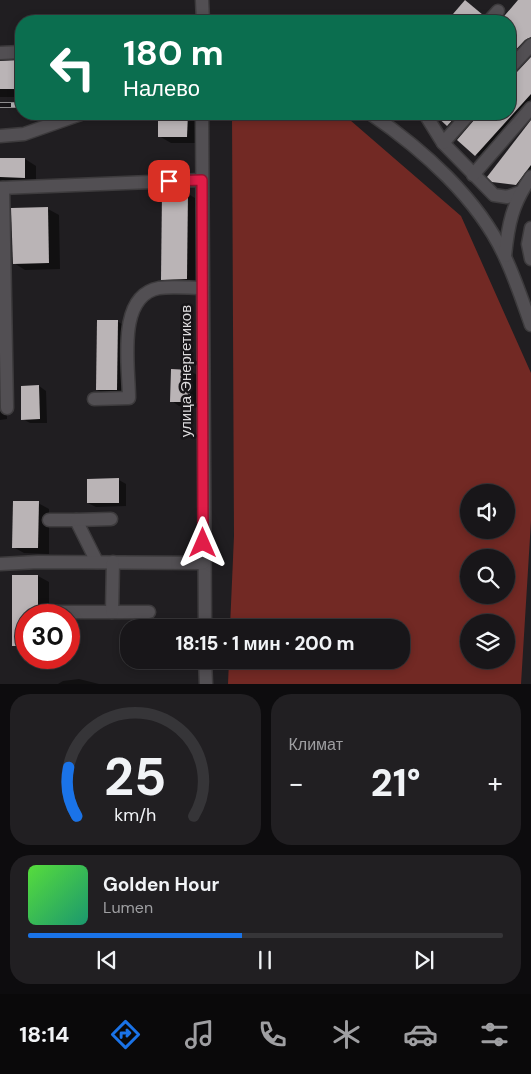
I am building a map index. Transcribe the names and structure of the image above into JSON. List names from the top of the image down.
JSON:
{
  "streets": {
    "street": ["улица Энергетиков"]
  },
  "page": {
    "turn": ["180 m", "Налево"],
    "limit": "30",
    "trip": "18:15 · 1 мин · 200 m",
    "tile": "Климат",
    "heat": ["−", "21°", "+"],
    "song": ["Golden Hour", "Lumen"],
    "tabs": "18:14",
    "gauge": ["25", "km/h"]
  }
}
